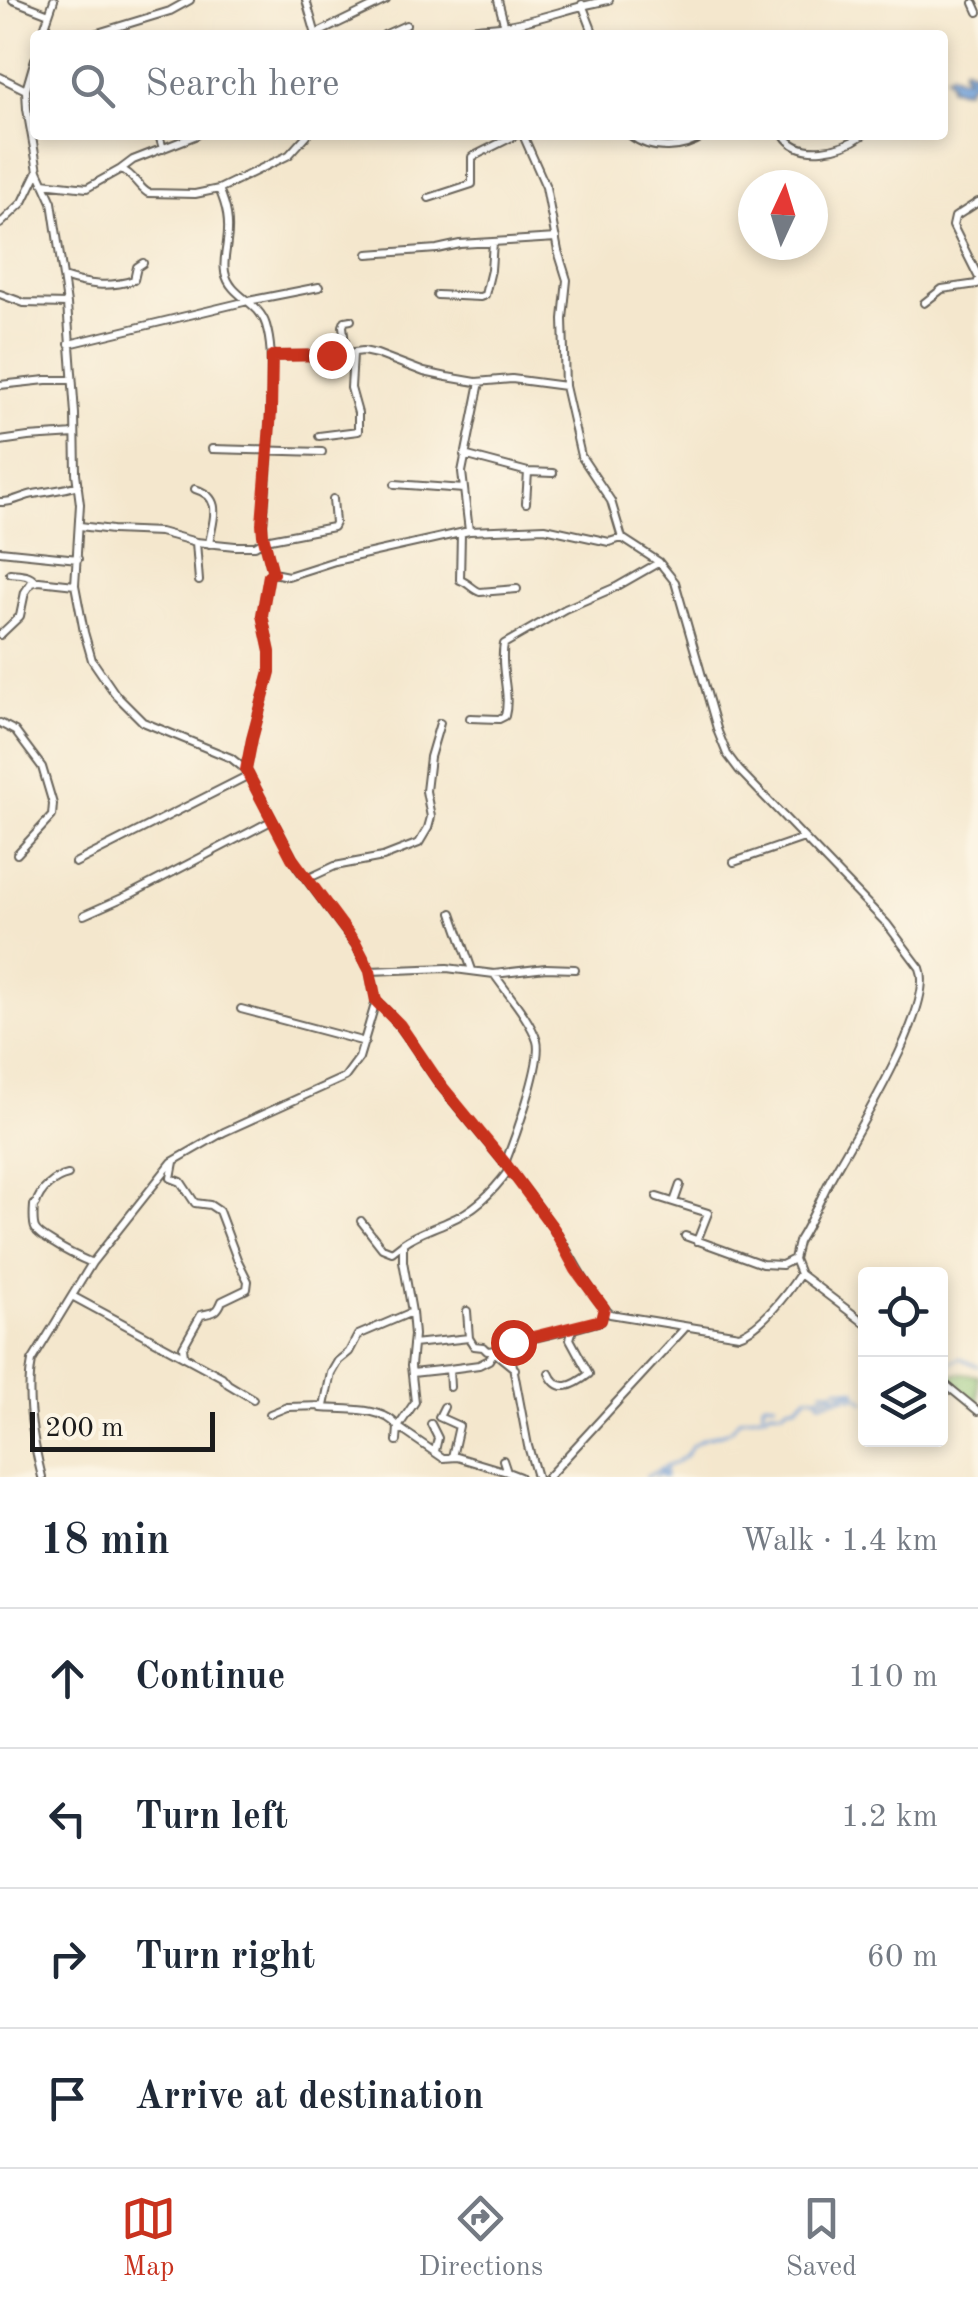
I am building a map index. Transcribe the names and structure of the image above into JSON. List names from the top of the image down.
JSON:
{
  "scale_bar": "200 m",
  "north": "top",
  "page": {
    "search": "Search here",
    "scale": "200 m",
    "heading": ["18 min", "Walk · 1.4 km"],
    "list": [
      ["Continue", "110 m"],
      ["Turn left", "1.2 km"],
      ["Turn right", "60 m"],
      "Arrive at destination"
    ],
    "nav": ["Map", "Directions", "Saved"]
  }
}
